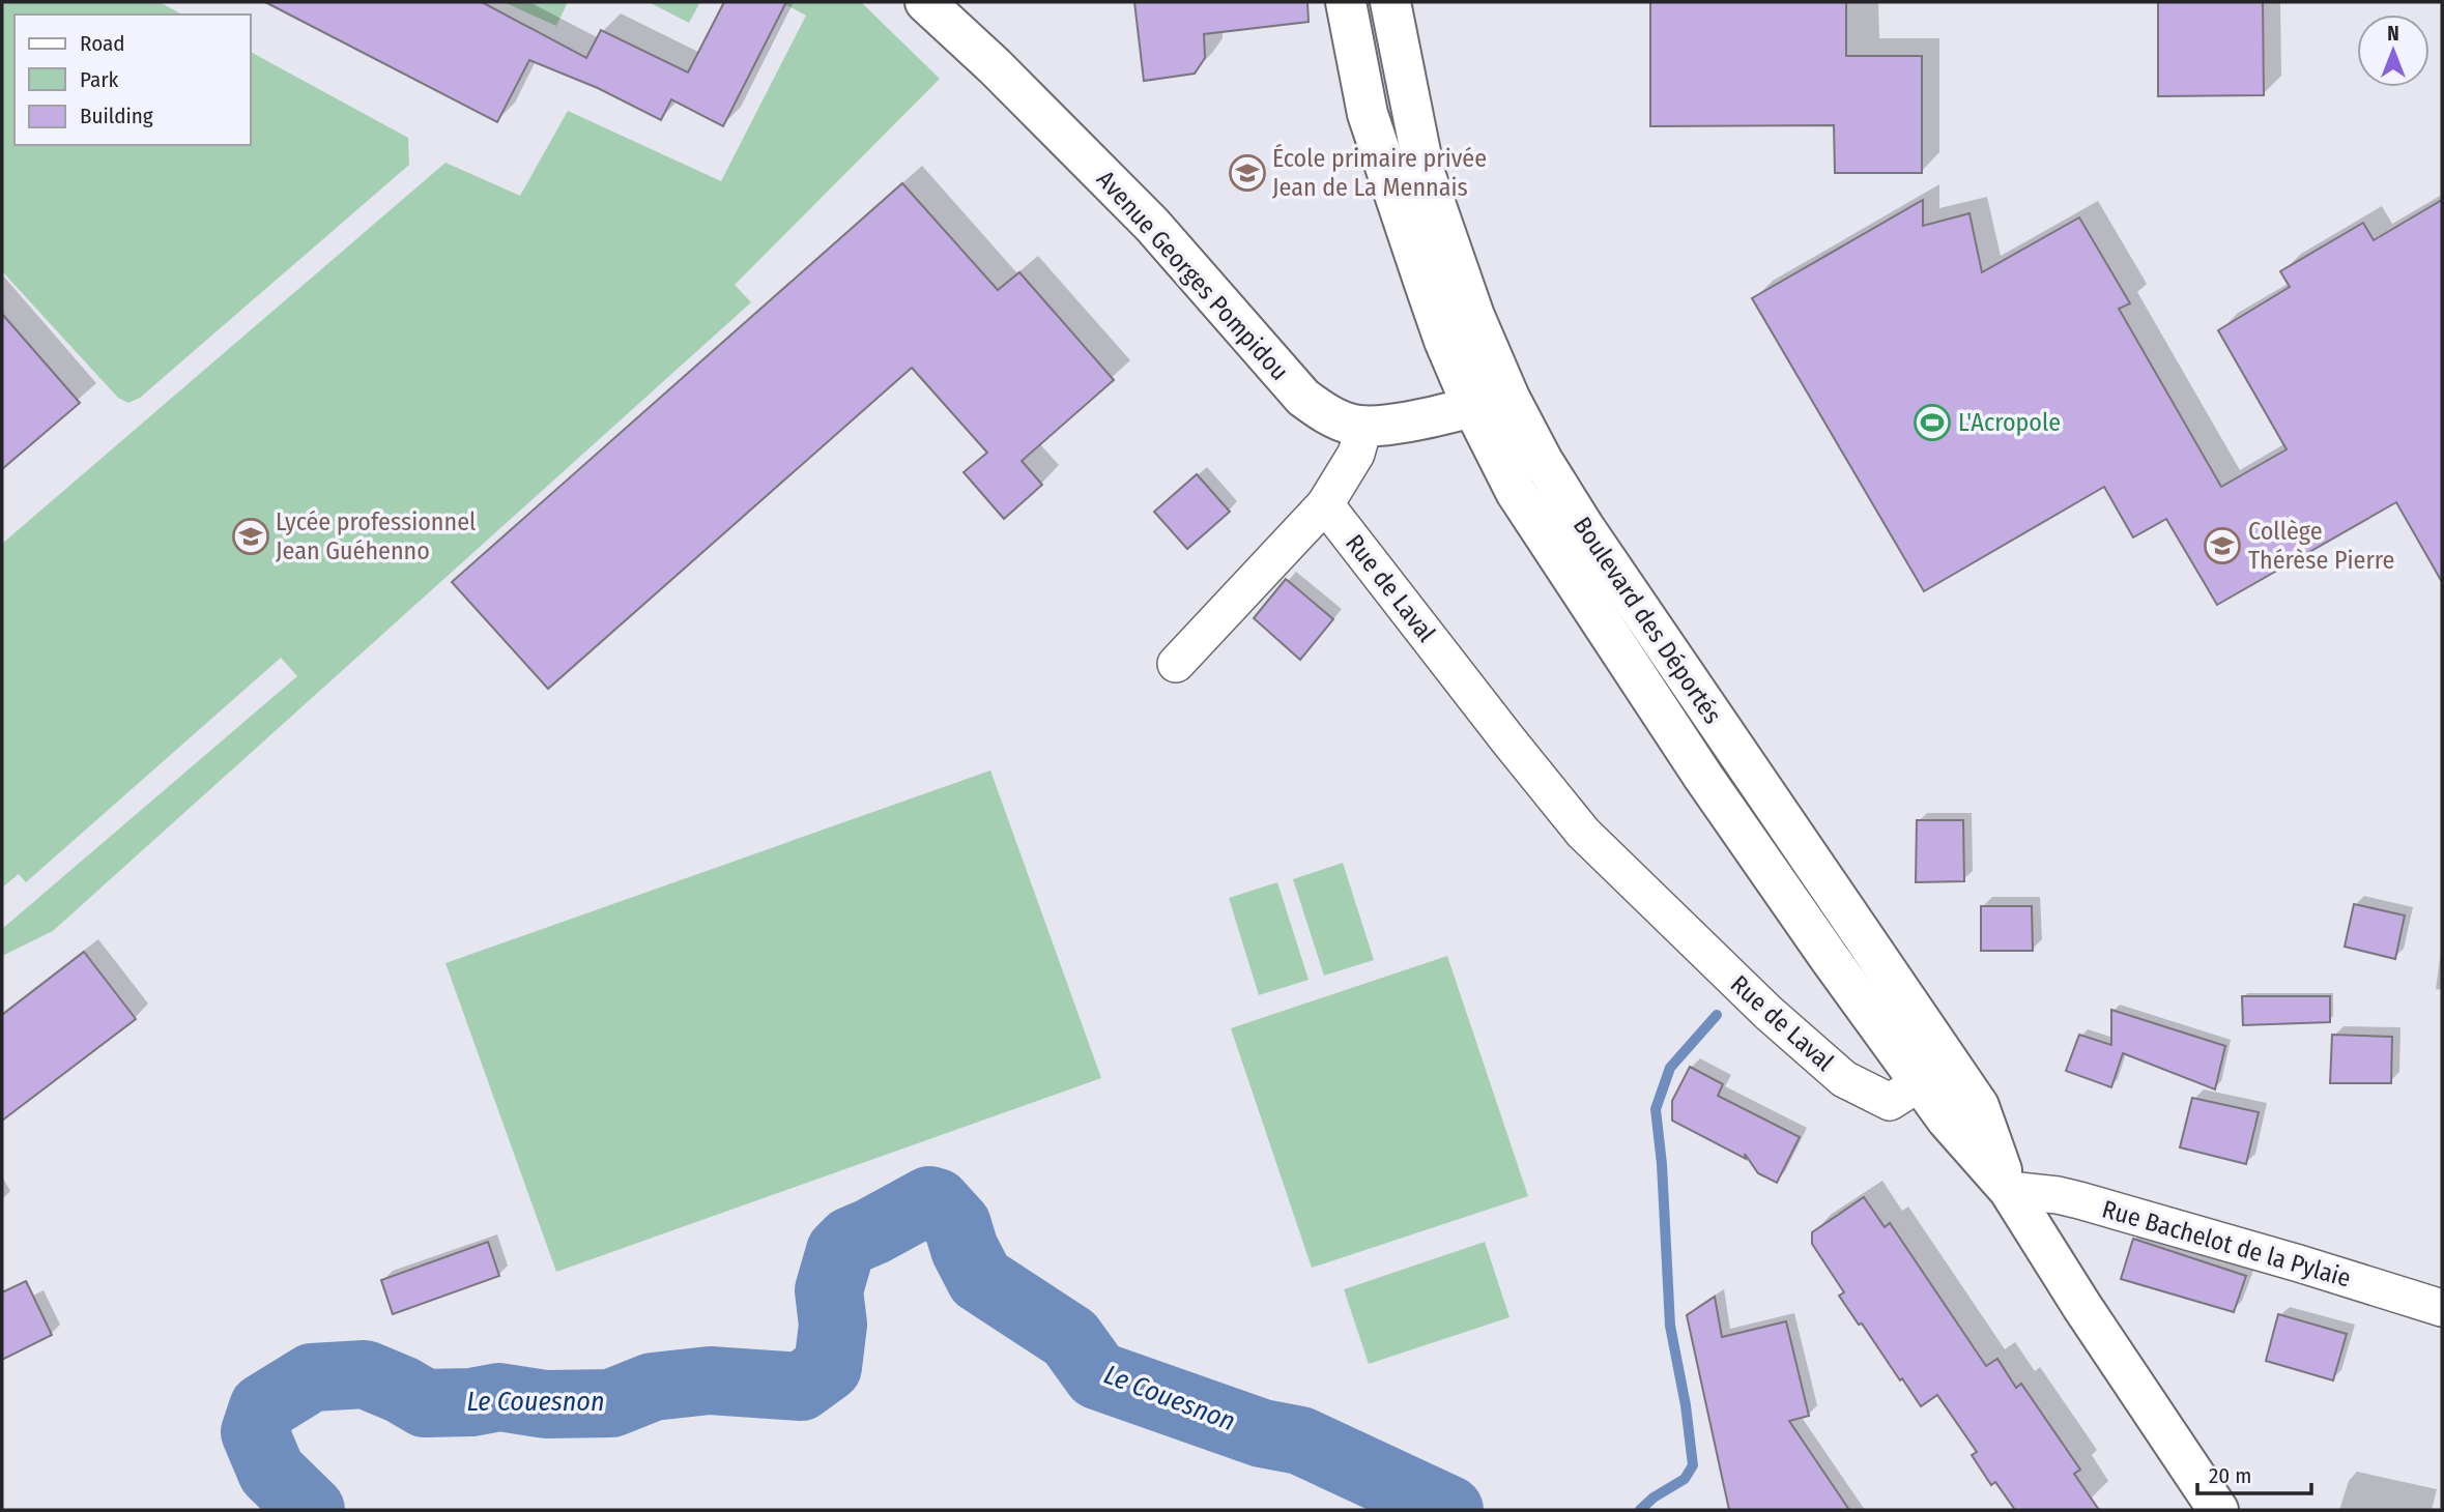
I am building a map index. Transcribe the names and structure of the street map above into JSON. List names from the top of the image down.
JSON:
{
  "streets": {
    "street": [
      "Avenue Georges Pompidou",
      "Rue de Laval",
      "Boulevard des Déportés",
      "Rue Bachelot de la Pylaie"
    ]
  },
  "crossings": [
    ["Avenue Georges Pompidou", "Boulevard des Déportés"],
    ["Rue de Laval", "Boulevard des Déportés"],
    ["Boulevard des Déportés", "Rue Bachelot de la Pylaie"]
  ],
  "water": ["Le Couesnon"],
  "places": {
    "school or university": ["École primaire privée Jean de La Mennais", "Lycée professionnel Jean Guéhenno", "Collège Thérèse Pierre"],
    "sports": ["L'Acropole"]
  },
  "legend": ["Road", "Park", "Building"],
  "scale_bar": "20 m",
  "north": "top"
}
